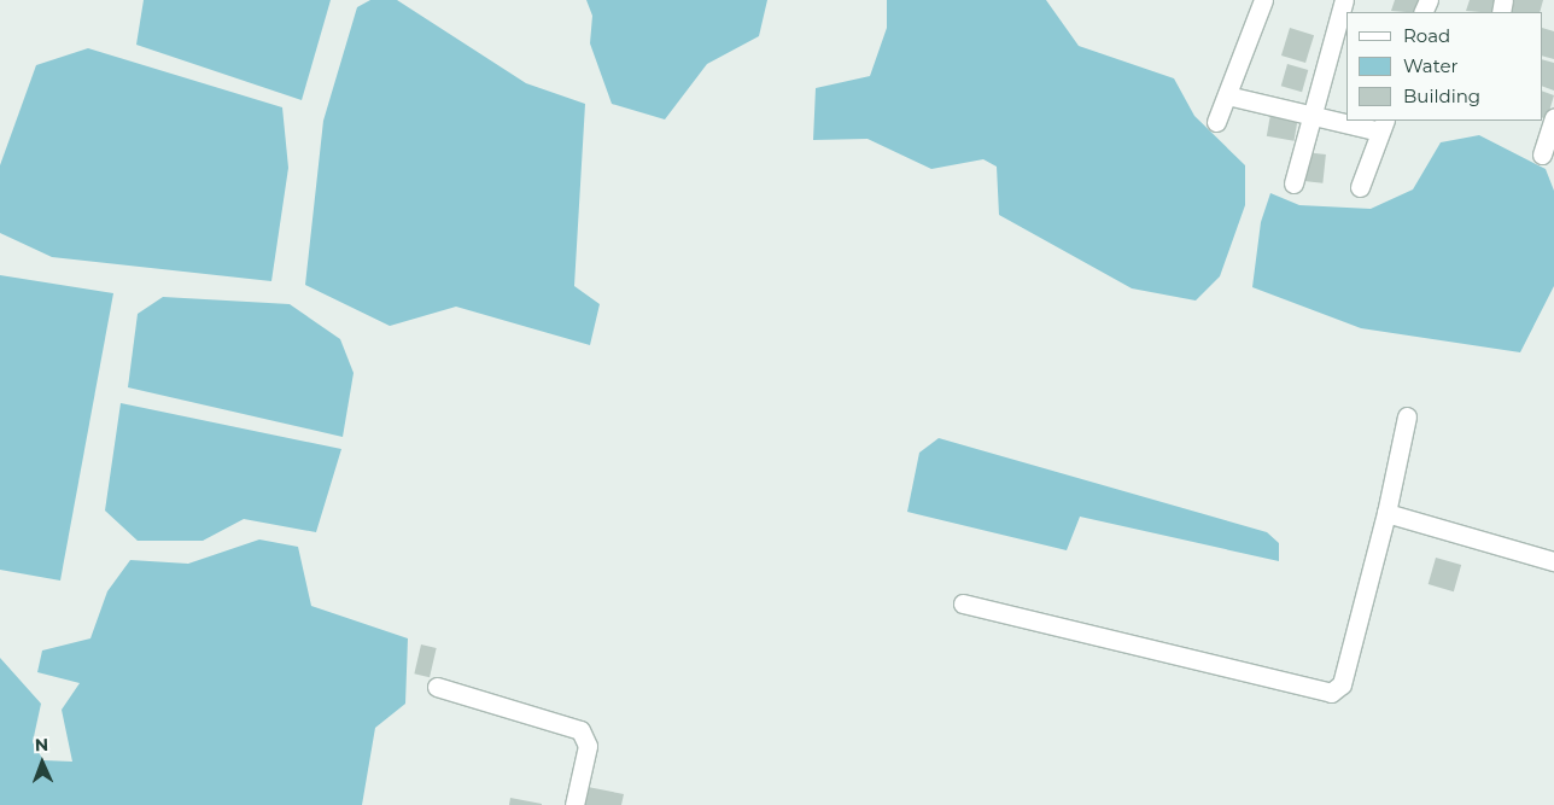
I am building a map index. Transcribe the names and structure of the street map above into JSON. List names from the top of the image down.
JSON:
{
  "legend": ["Road", "Water", "Building"],
  "north": "top"
}
